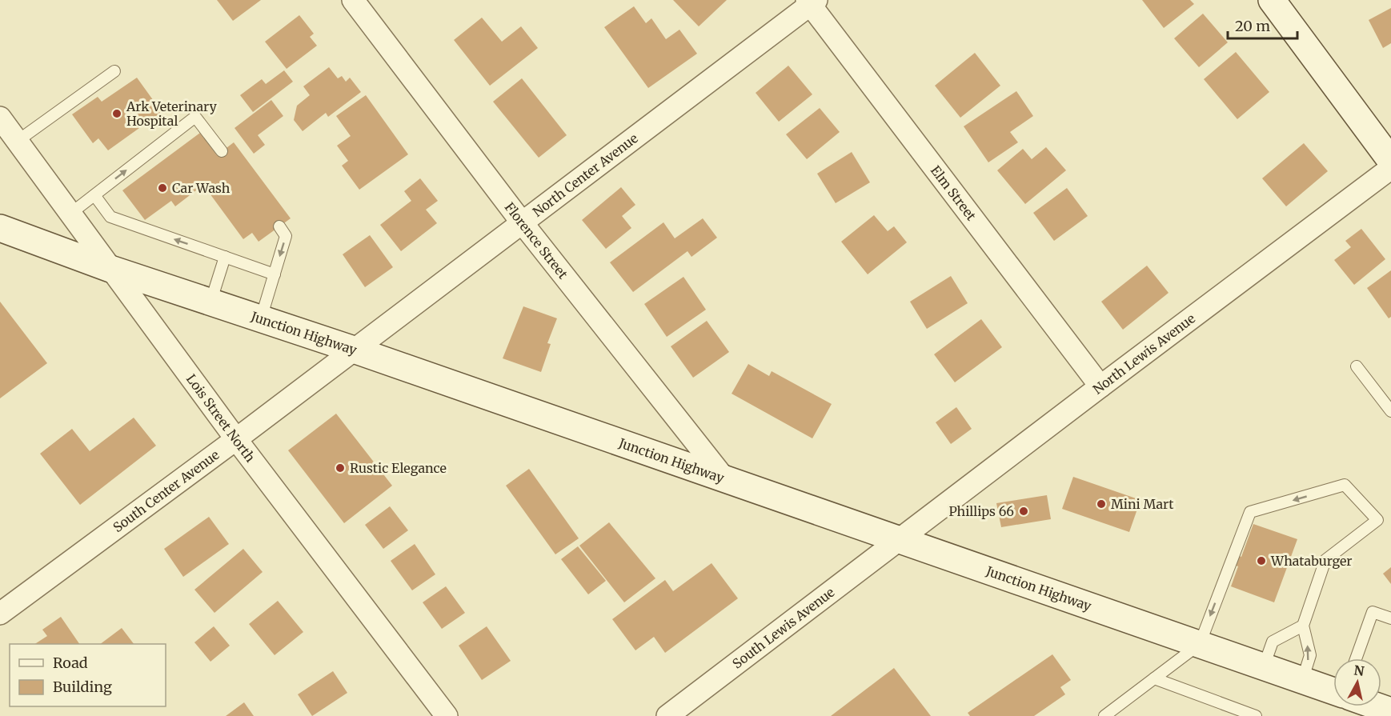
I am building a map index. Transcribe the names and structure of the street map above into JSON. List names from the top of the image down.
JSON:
{
  "streets": {
    "main road": ["Junction Highway"],
    "street": [
      "North Center Avenue",
      "Elm Street",
      "Florence Street",
      "North Lewis Avenue",
      "Lois Street North",
      "South Center Avenue",
      "South Lewis Avenue"
    ]
  },
  "crossings": [
    ["North Center Avenue", "Elm Street"],
    ["North Center Avenue", "Florence Street"],
    ["North Center Avenue", "Junction Highway"],
    ["North Center Avenue", "South Center Avenue"],
    ["Elm Street", "North Lewis Avenue"],
    ["Florence Street", "Junction Highway"],
    ["Junction Highway", "North Lewis Avenue"],
    ["Junction Highway", "Lois Street North"],
    ["Junction Highway", "South Center Avenue"],
    ["Junction Highway", "South Lewis Avenue"],
    ["North Lewis Avenue", "South Lewis Avenue"],
    ["Lois Street North", "South Center Avenue"]
  ],
  "places": [
    "Ark Veterinary Hospital",
    "Car Wash",
    "Rustic Elegance",
    "Mini Mart",
    "Phillips 66",
    "Whataburger"
  ],
  "legend": ["Road", "Building"],
  "scale_bar": "20 m",
  "north": "top"
}
